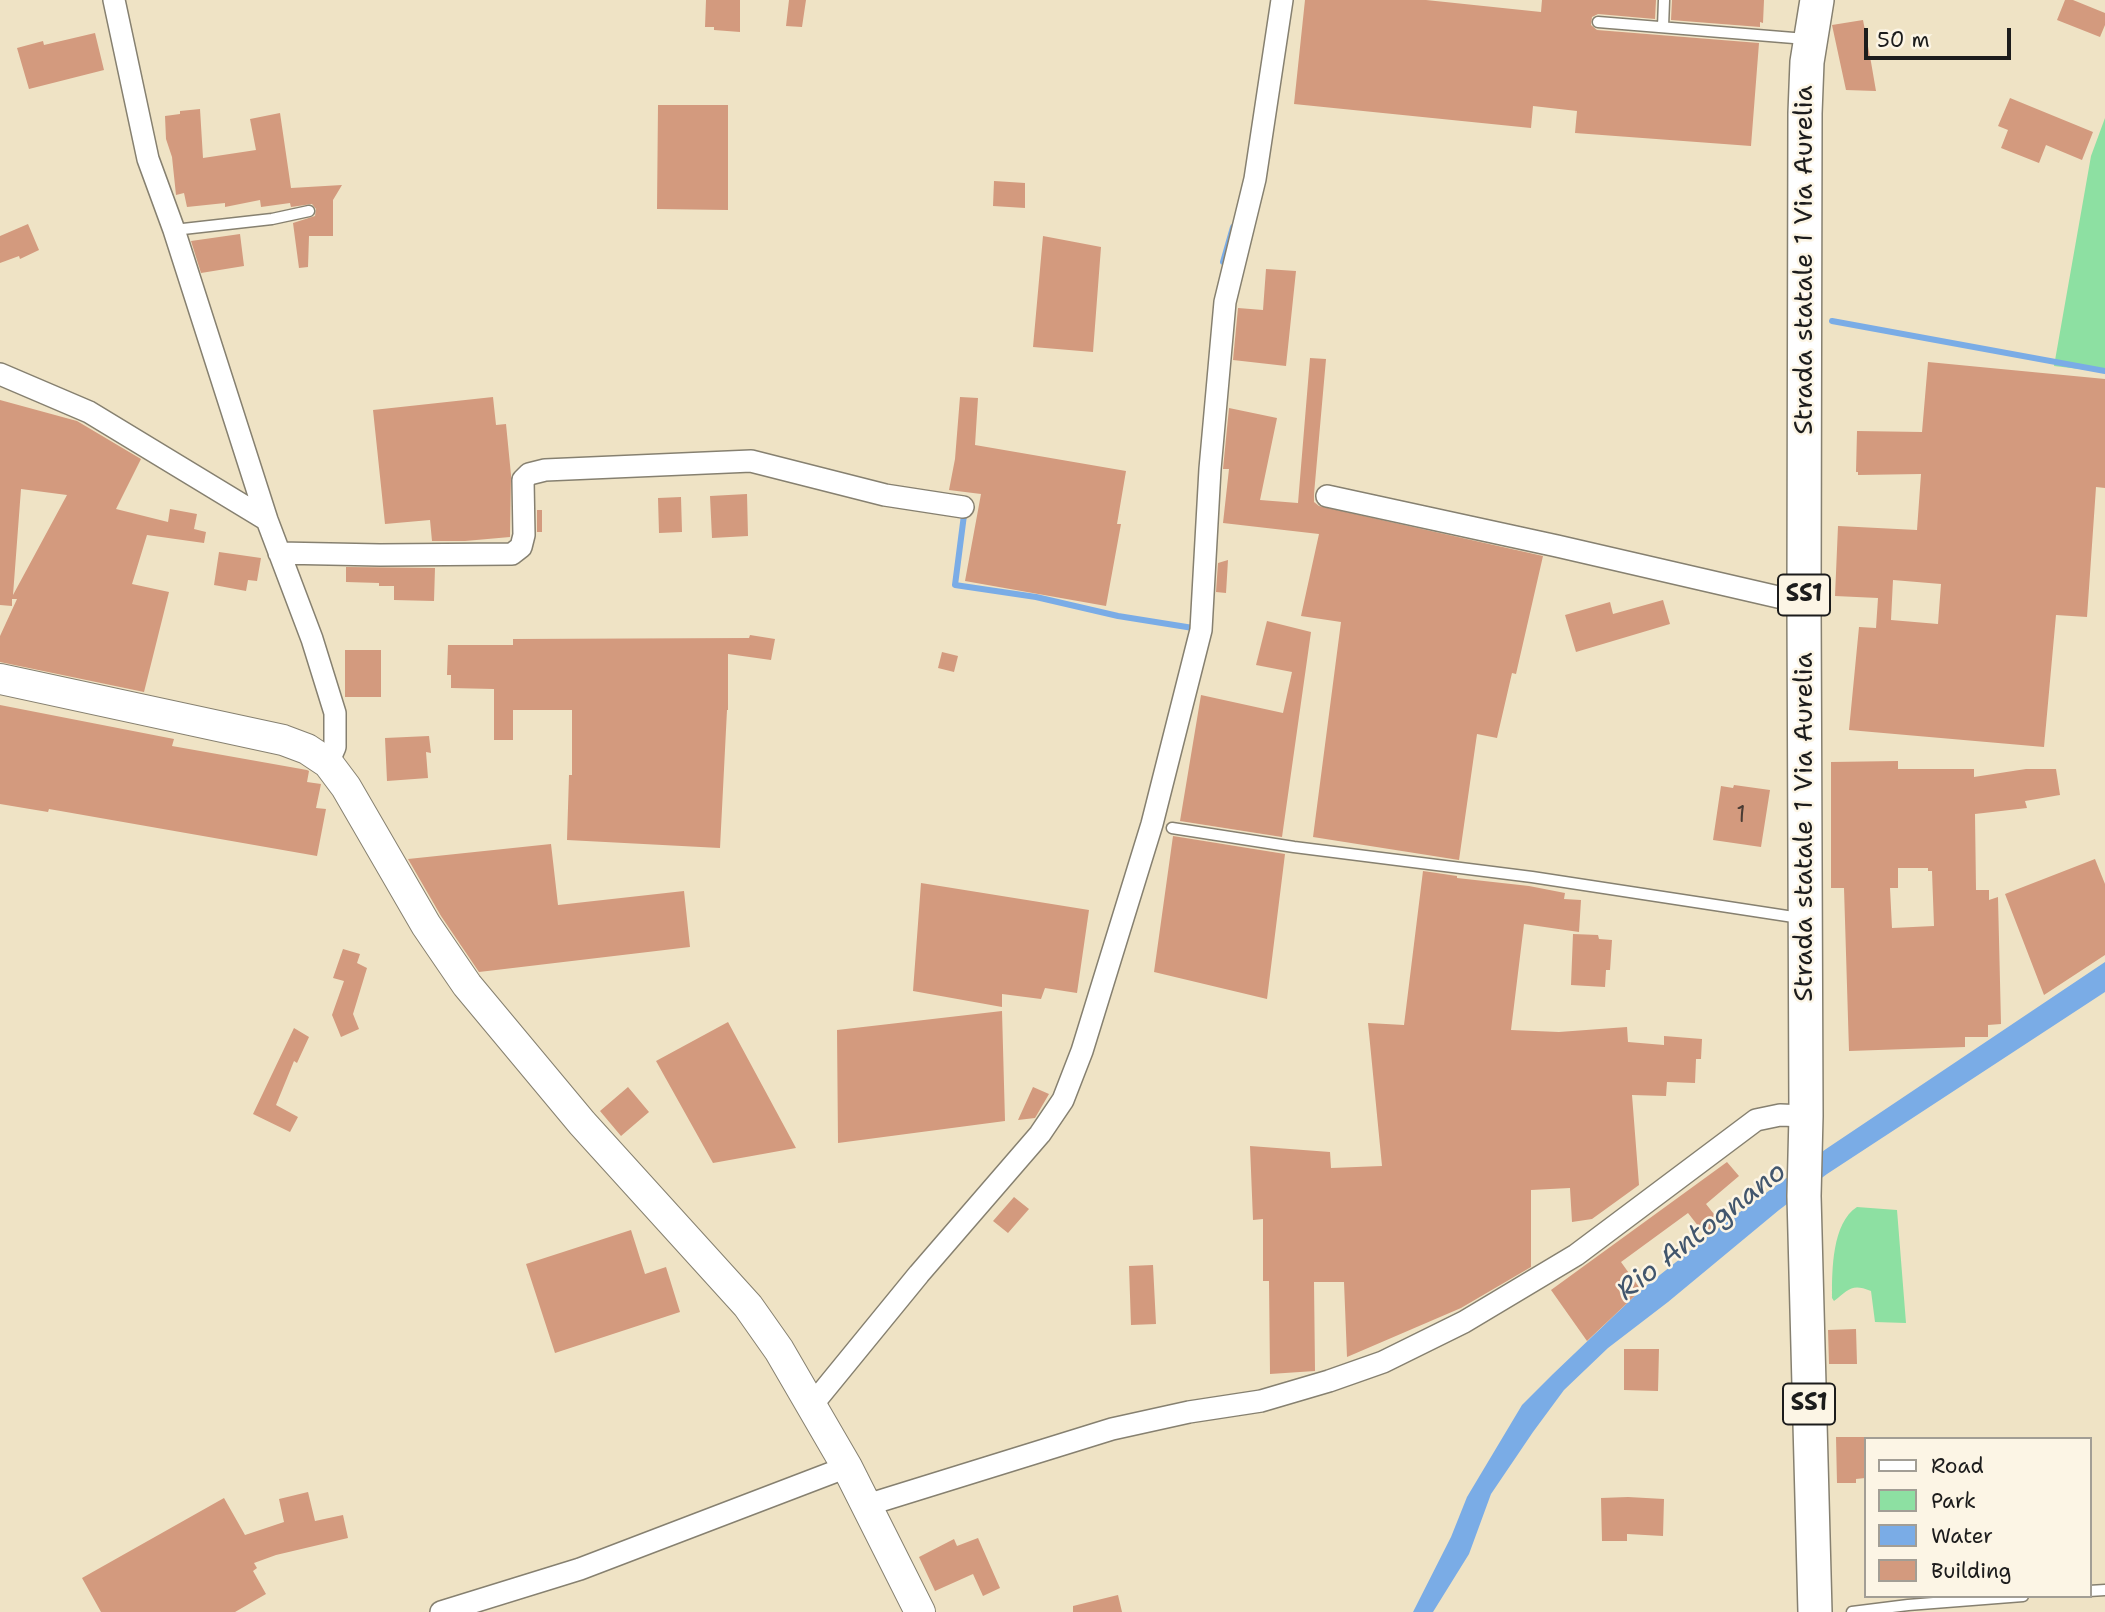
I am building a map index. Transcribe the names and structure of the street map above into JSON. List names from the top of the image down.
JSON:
{
  "streets": {
    "main road": ["Strada statale 1 Via Aurelia", "SS1"]
  },
  "water": ["Rio Antognano"],
  "house_numbers": ["1"],
  "legend": [
    "Road",
    "Park",
    "Water",
    "Building"
  ],
  "scale_bar": "50 m"
}
